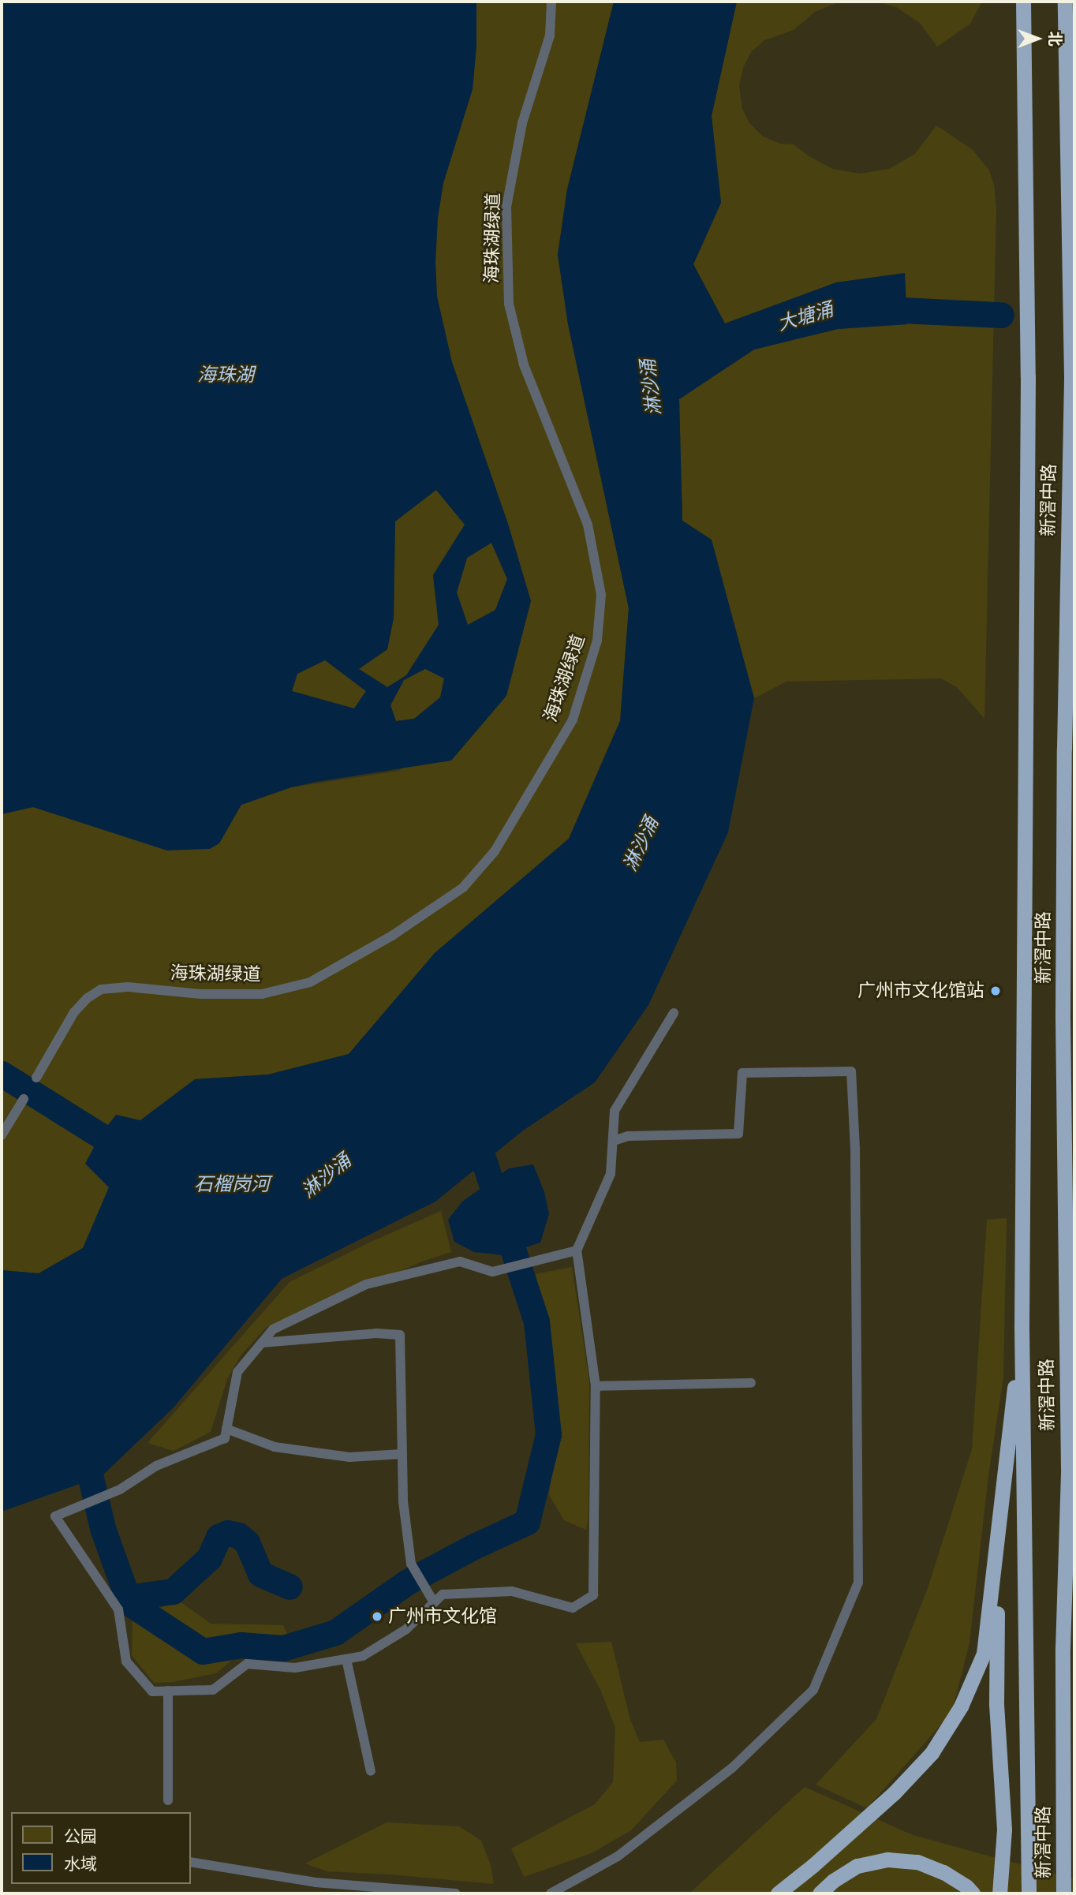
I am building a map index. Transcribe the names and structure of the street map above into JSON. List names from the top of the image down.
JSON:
{
  "streets": {
    "highway": ["新滘中路"],
    "street": ["海珠湖绿道"]
  },
  "water": [
    "大塘涌",
    "海珠湖",
    "淋沙涌",
    "石榴岗河"
  ],
  "places": ["广州市文化馆站", "广州市文化馆"],
  "legend": ["公园", "水域"],
  "north": "right"
}
